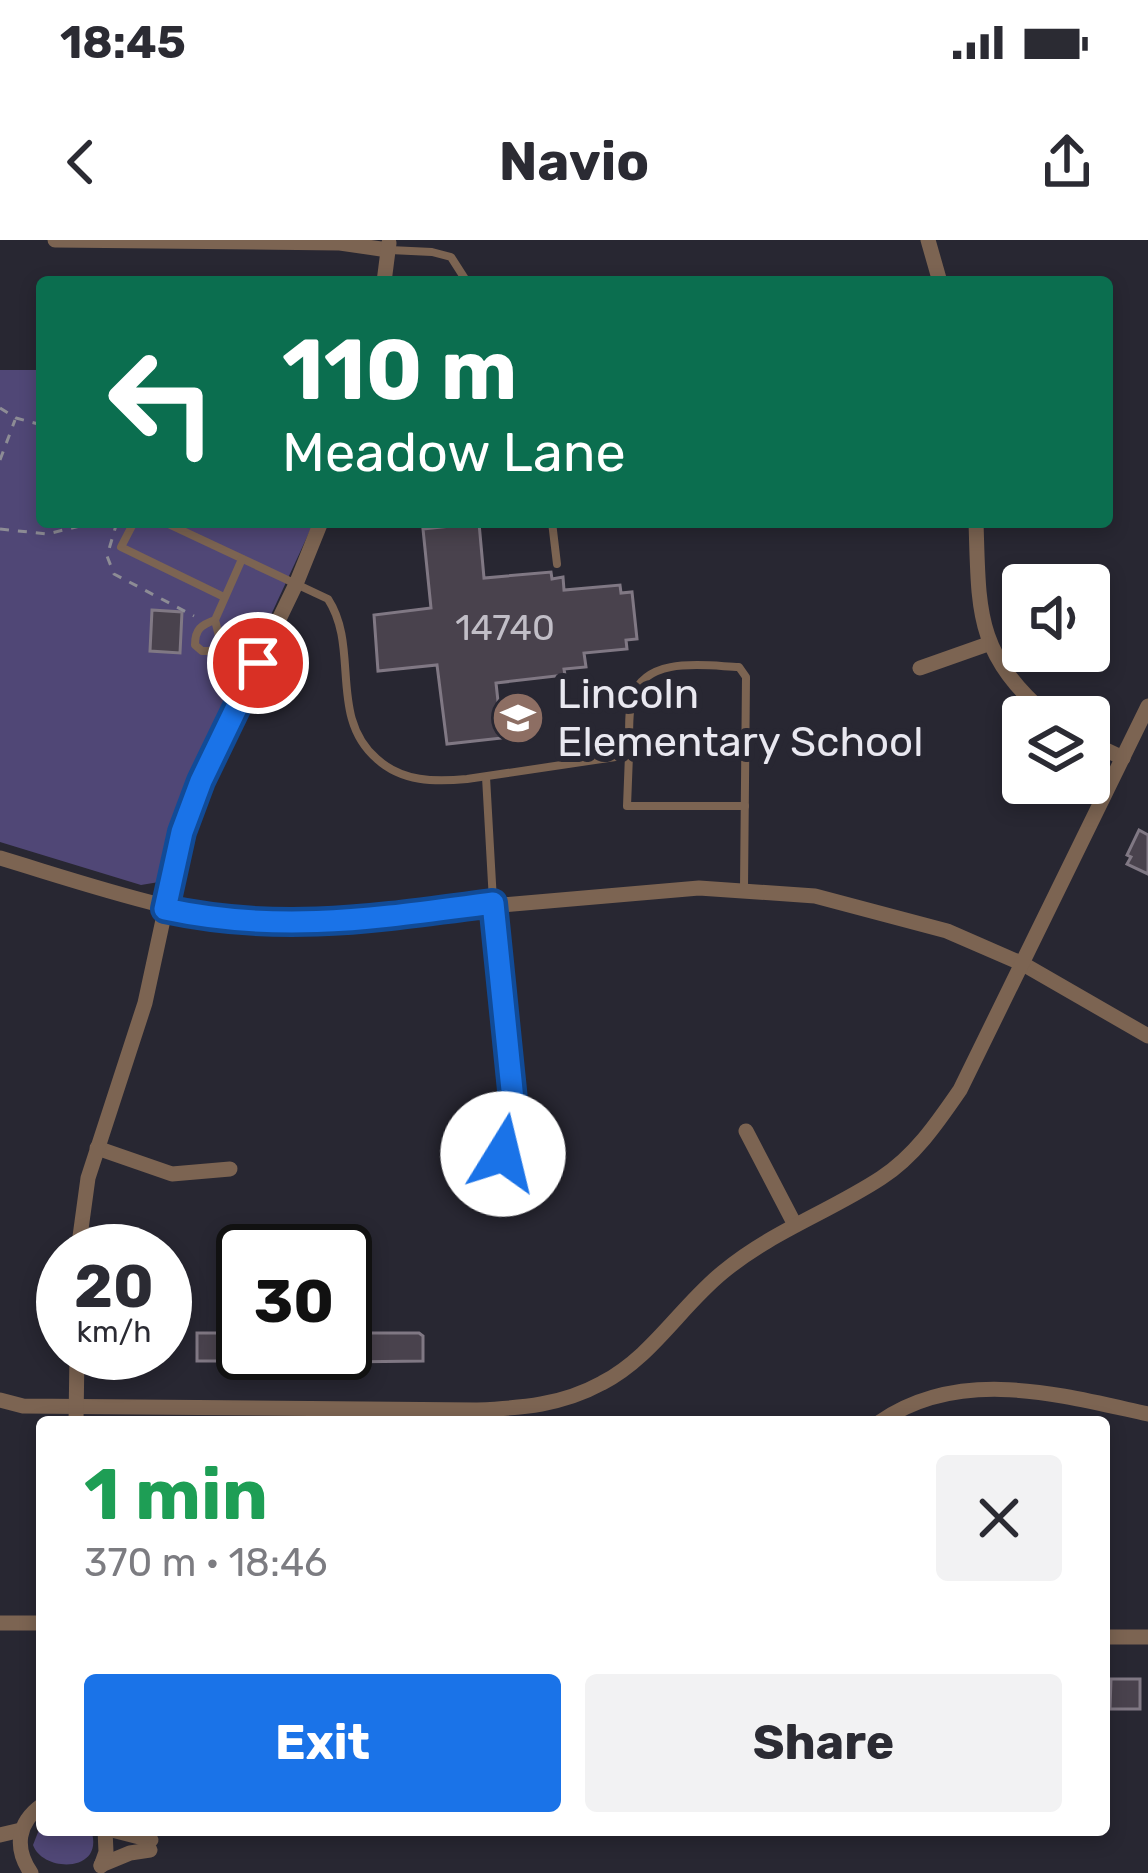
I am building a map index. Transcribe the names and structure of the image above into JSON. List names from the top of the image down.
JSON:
{
  "places": {
    "school or university": ["Lincoln Elementary School"]
  },
  "house_numbers": ["14740"],
  "page": {
    "status": "18:45",
    "header": "Navio",
    "turn": ["110 m", "Meadow Lane"],
    "speed": "20 km/h",
    "limit": "30",
    "heading": ["1 min", "370 m · 18:46"],
    "buttons": ["Exit", "Share"]
  }
}
